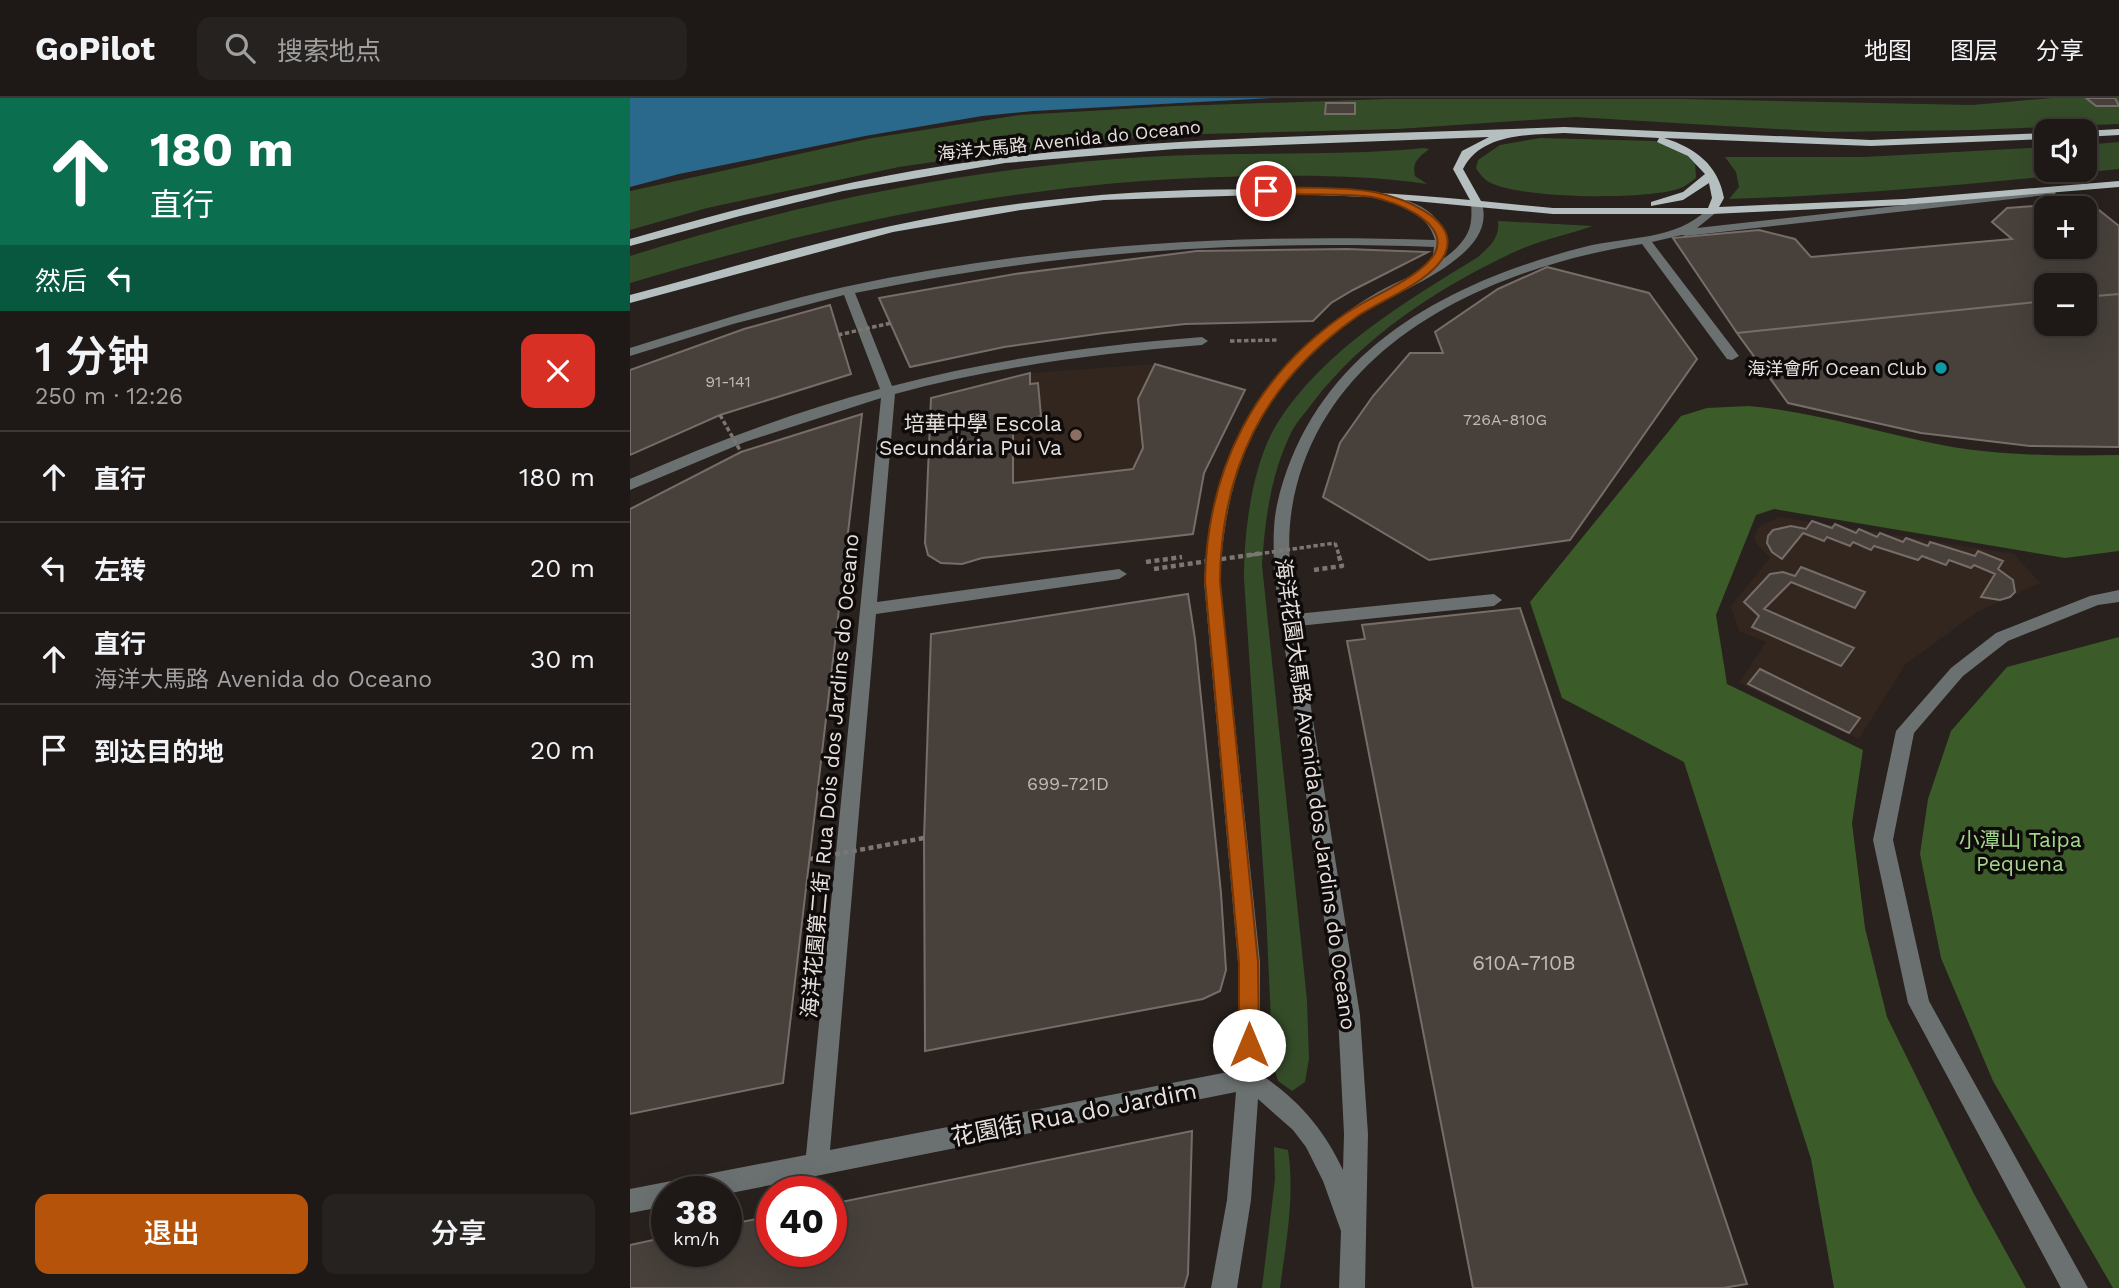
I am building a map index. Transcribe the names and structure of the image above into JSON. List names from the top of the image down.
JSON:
{
  "streets": {
    "main road": ["海洋大馬路 Avenida do Oceano", "海洋花園大馬路 Avenida dos Jardins do Oceano"],
    "street": ["海洋花園第二街 Rua Dois dos Jardins do Oceano", "花園街 Rua do Jardim"]
  },
  "crossings": [
    ["海洋花園第二街 Rua Dois dos Jardins do Oceano", "花園街 Rua do Jardim"]
  ],
  "parks": ["小潭山 Taipa Pequena"],
  "places": ["海洋會所 Ocean Club", "培華中學 Escola Secundária Pui Va"],
  "house_numbers": [
    "91-141",
    "726A-810G",
    "699-721D",
    "610A-710B"
  ],
  "page": {
    "header": "GoPilot",
    "search": "搜索地点",
    "nav": ["地图", "图层", "分享"],
    "turn": ["180 m", "直行"],
    "map_buttons": ["+", "−"],
    "then": "然后",
    "heading": ["1 分钟", "250 m · 12:26"],
    "list": [
      {
        "name": "直行",
        "value": "180 m"
      },
      {
        "name": "左转",
        "value": "20 m"
      },
      {
        "name": "直行",
        "note": "海洋大馬路 Avenida do Oceano",
        "value": "30 m"
      },
      {
        "name": "到达目的地",
        "value": "20 m"
      }
    ],
    "speed": "38 km/h",
    "limit": "40",
    "buttons": ["退出", "分享"]
  }
}
